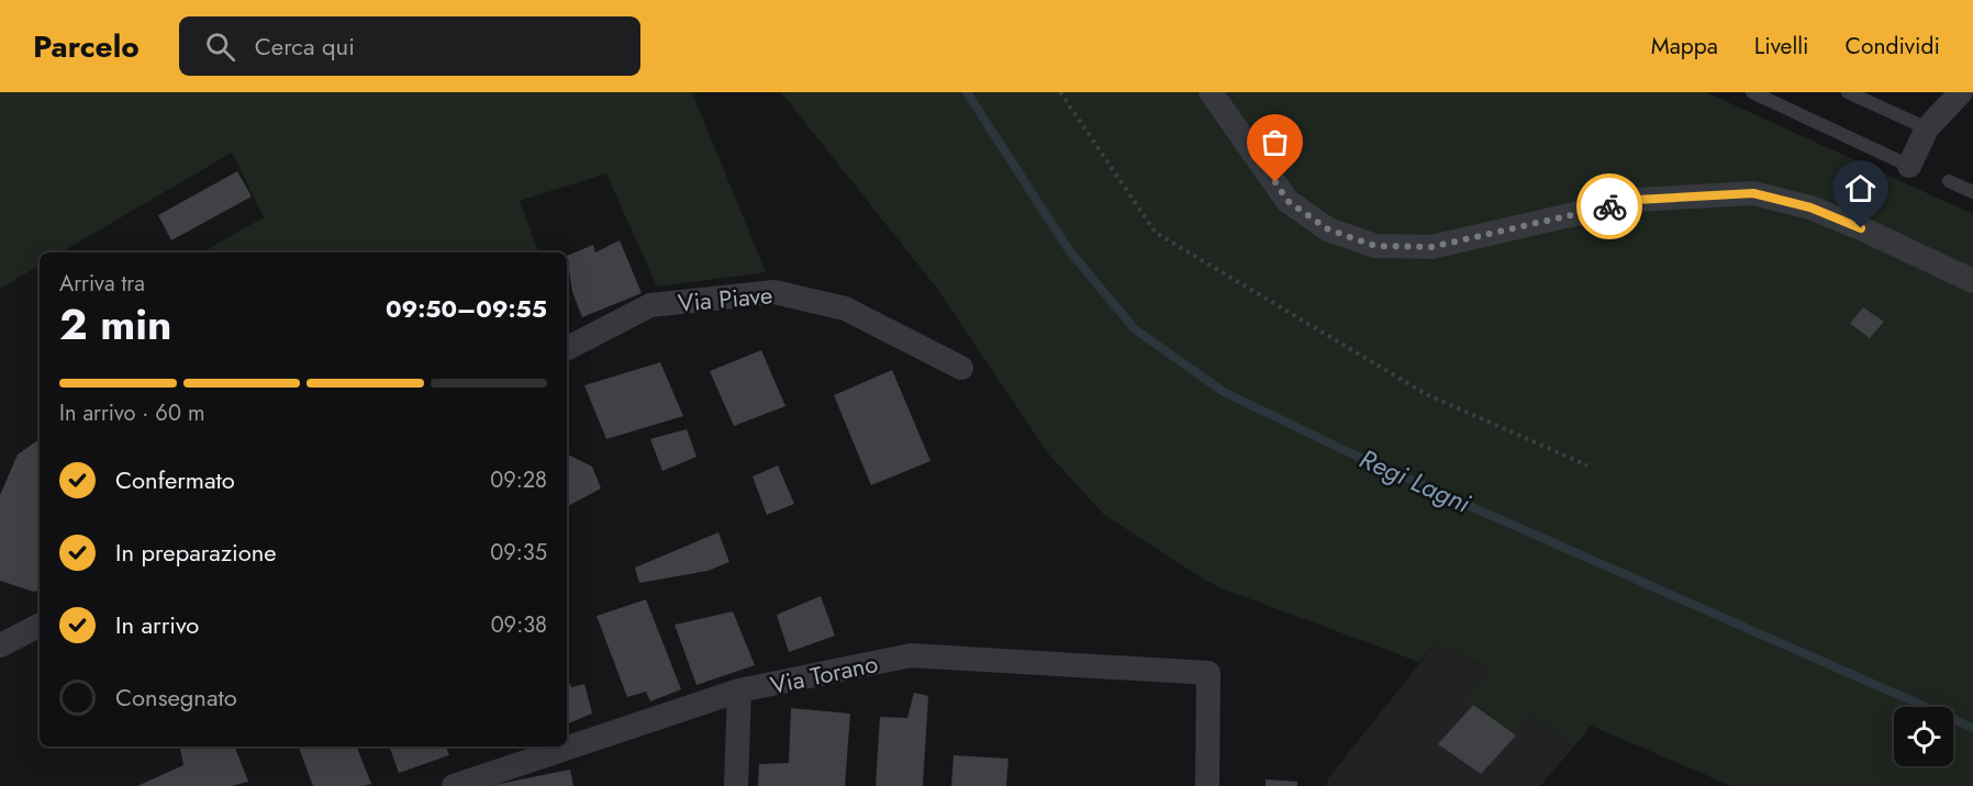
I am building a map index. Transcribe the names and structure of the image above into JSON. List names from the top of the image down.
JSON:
{
  "streets": {
    "street": ["Via Piave", "Via Torano"]
  },
  "water": ["Regi Lagni"],
  "page": {
    "header": "Parcelo",
    "search": "Cerca qui",
    "nav": ["Mappa", "Livelli", "Condividi"],
    "heading": ["2 min", "Arriva tra", "09:50–09:55"],
    "bar": "In arrivo · 60 m",
    "list": [
      ["Confermato", "09:28"],
      ["In preparazione", "09:35"],
      ["In arrivo", "09:38"],
      "Consegnato"
    ]
  }
}
